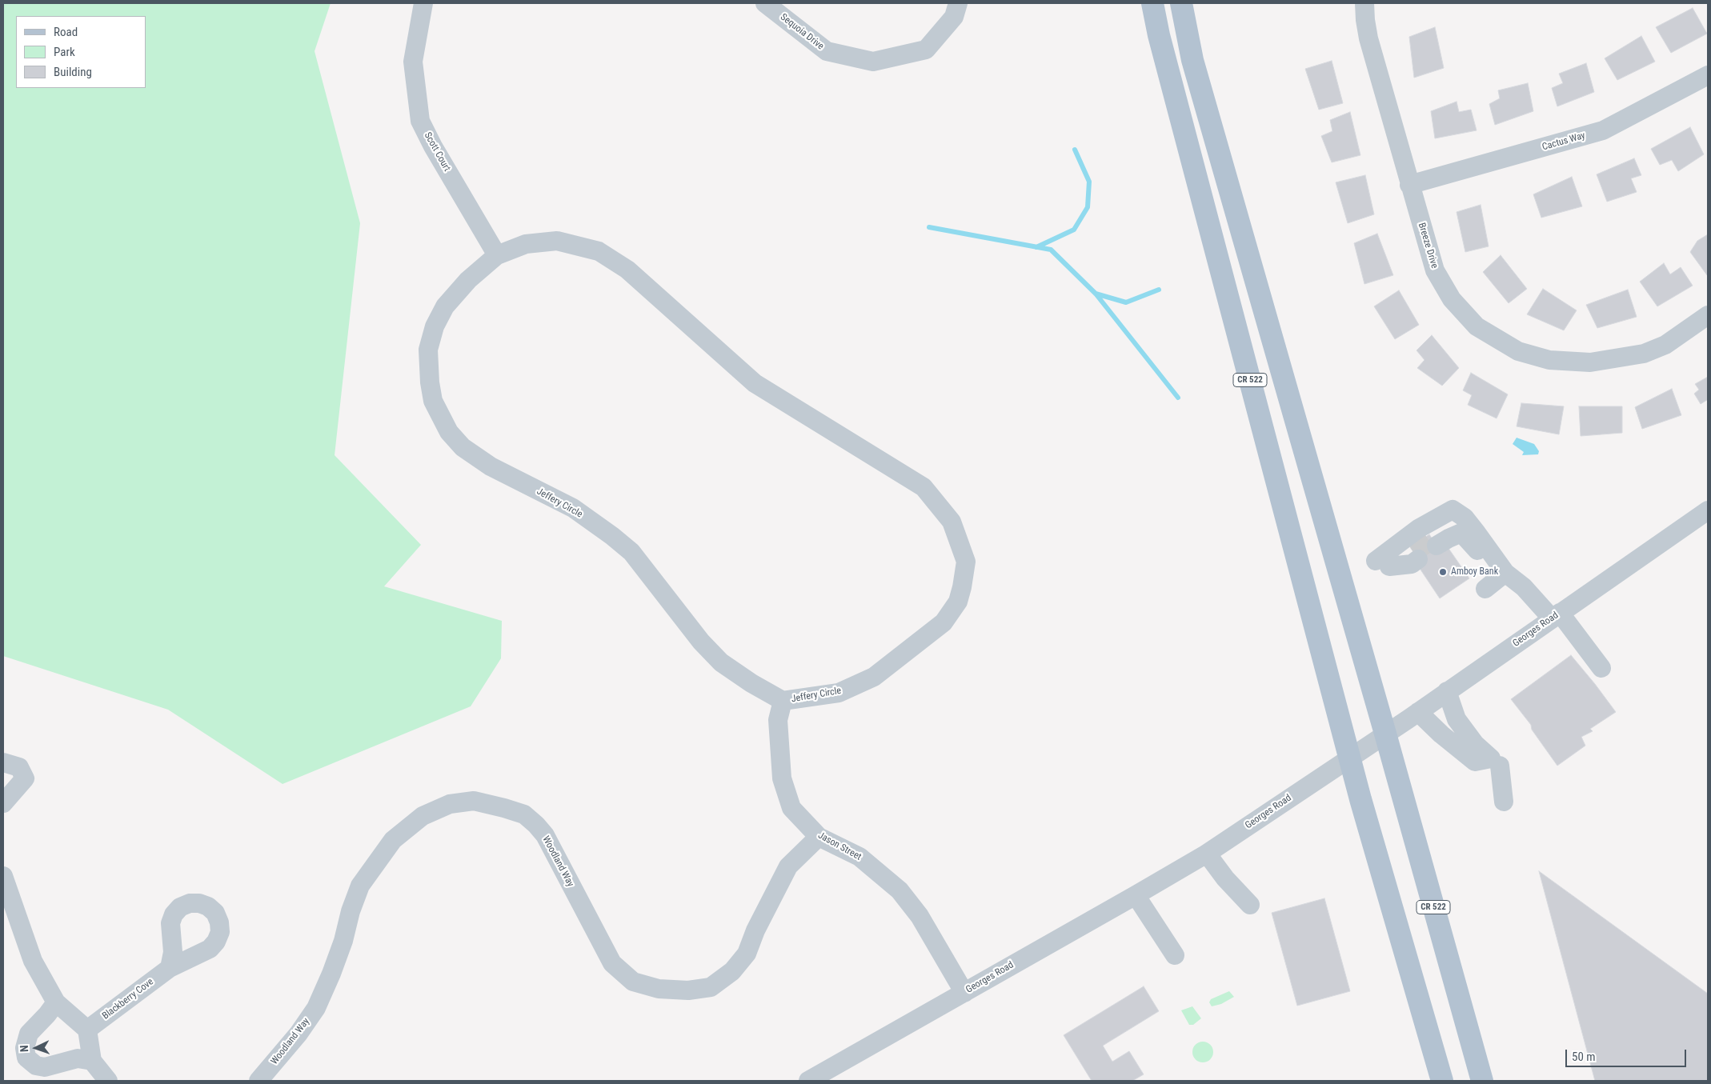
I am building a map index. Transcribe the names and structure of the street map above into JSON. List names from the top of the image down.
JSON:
{
  "streets": {
    "main road": ["CR 522"],
    "street": [
      "Sequoia Drive",
      "Cactus Way",
      "Scott Court",
      "Breeze Drive",
      "Jeffery Circle",
      "Georges Road",
      "Jason Street",
      "Woodland Way",
      "Blackberry Cove"
    ]
  },
  "crossings": [
    ["Cactus Way", "Breeze Drive"],
    ["Scott Court", "Jeffery Circle"],
    ["CR 522", "Georges Road"],
    ["Jeffery Circle", "Jason Street"],
    ["Georges Road", "Jason Street"],
    ["Jason Street", "Woodland Way"]
  ],
  "places": ["Amboy Bank"],
  "legend": ["Road", "Park", "Building"],
  "scale_bar": "50 m",
  "north": "left"
}
